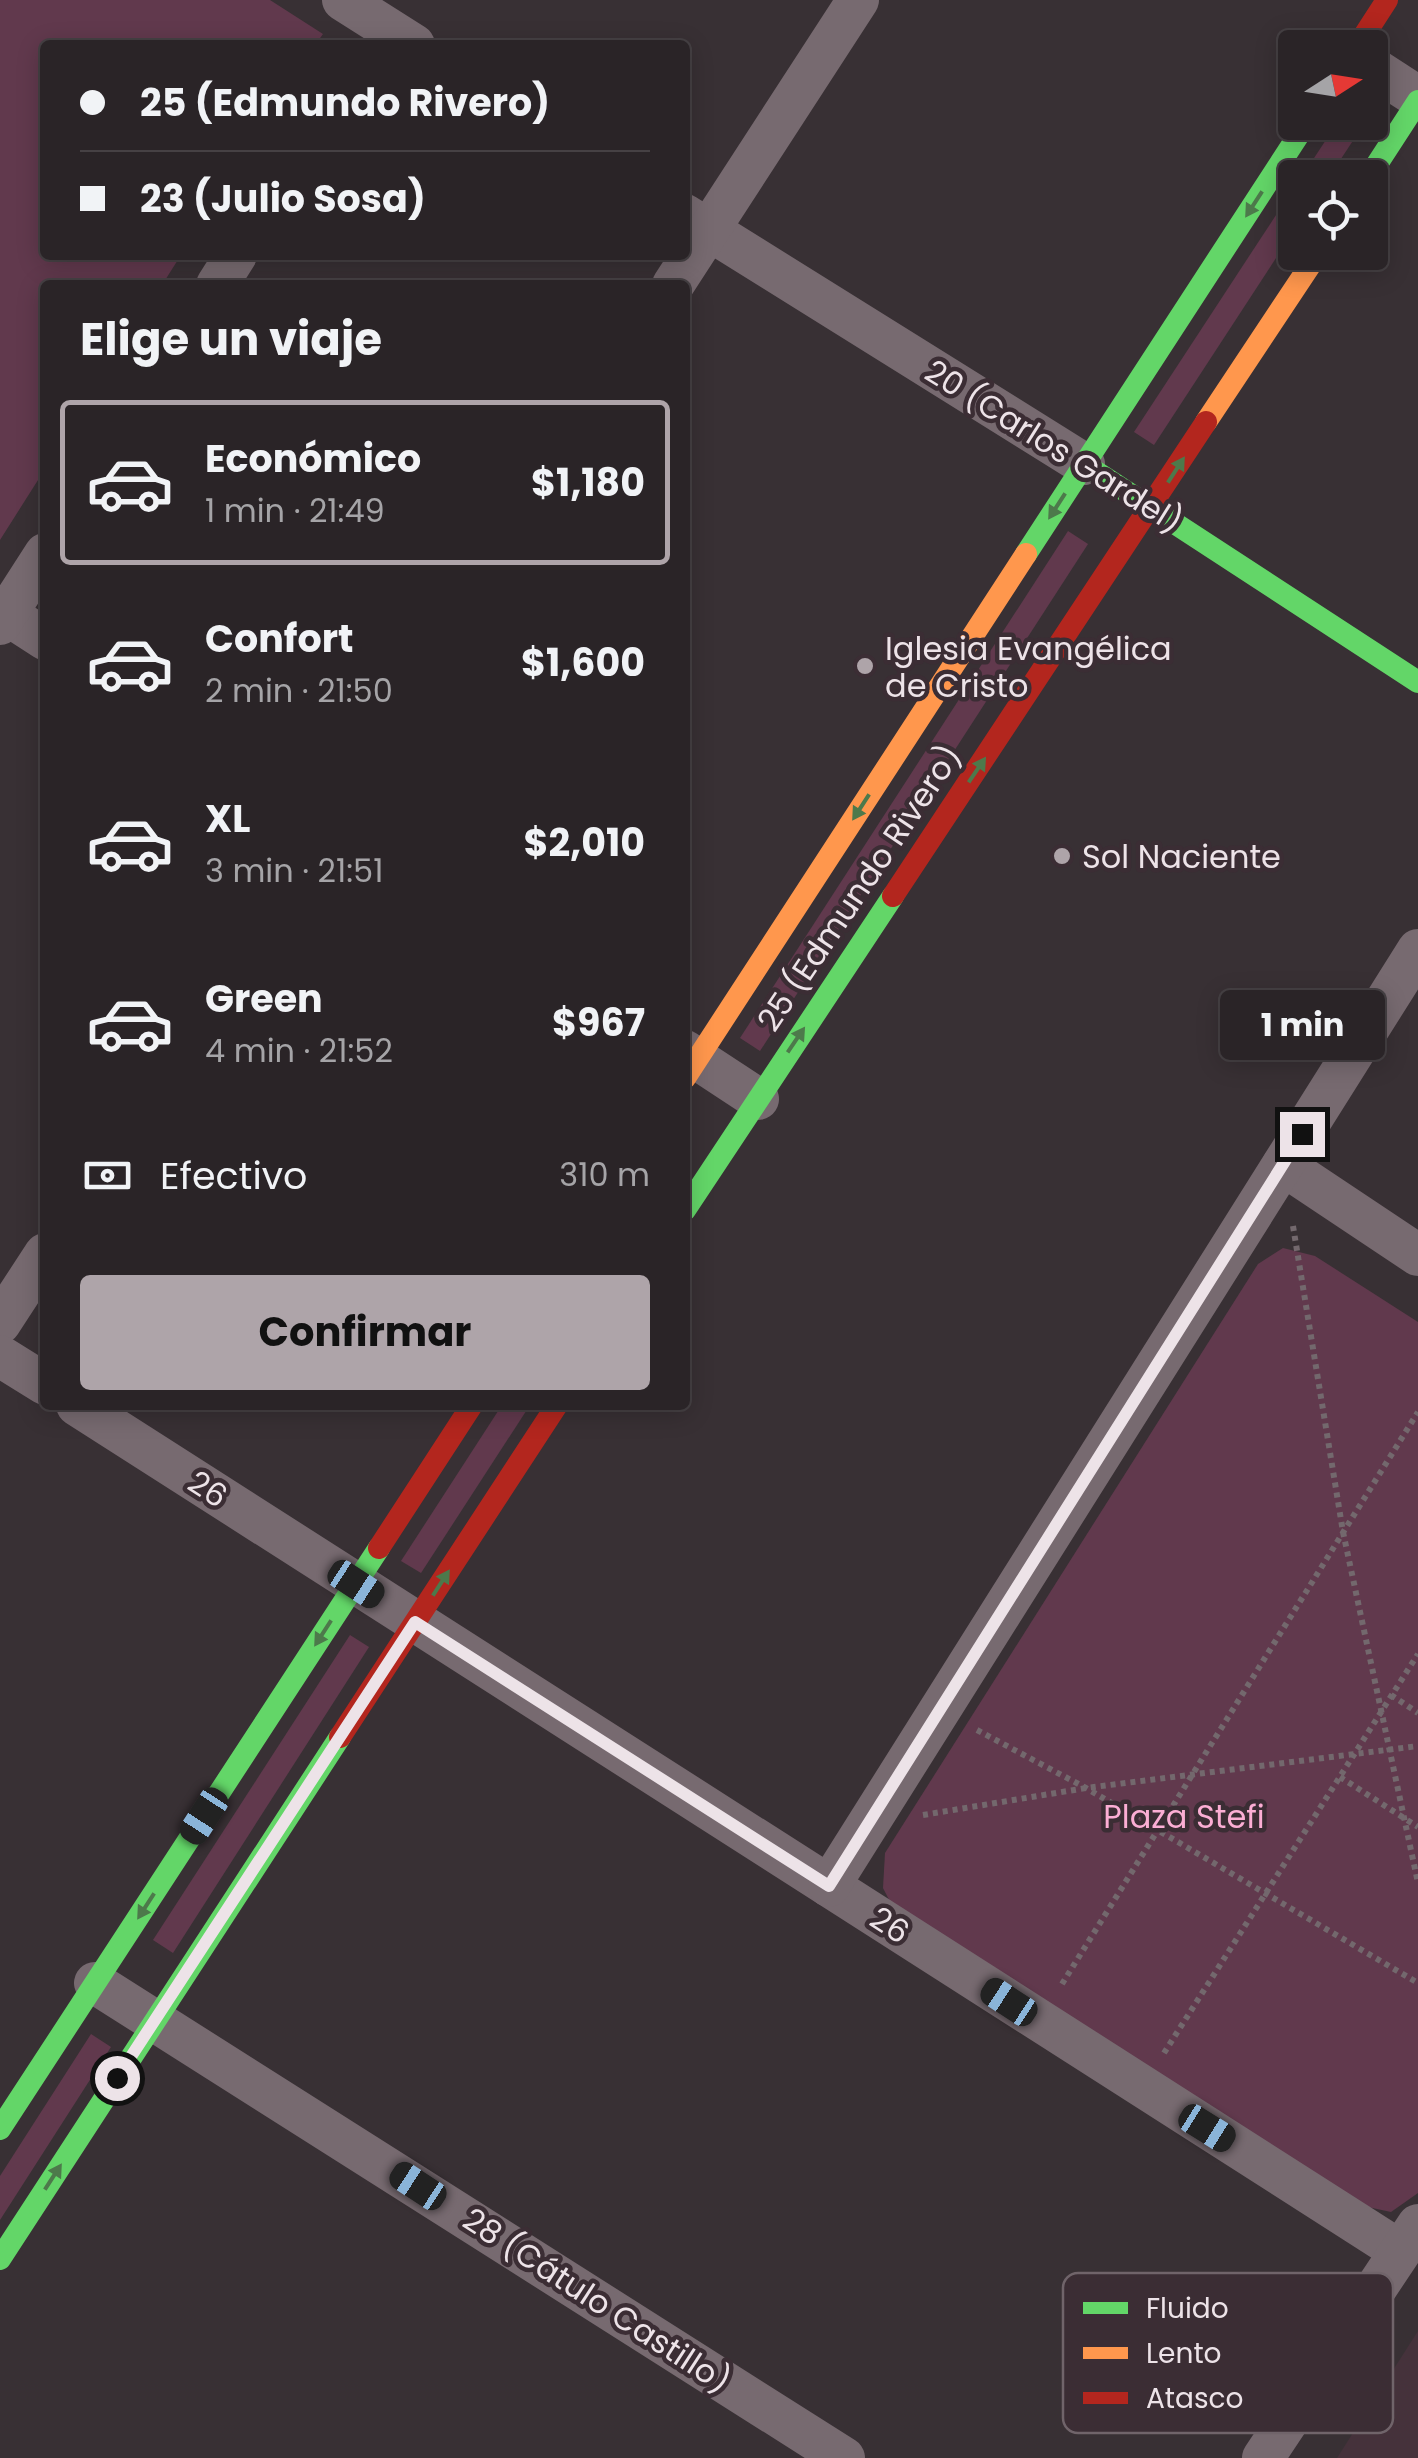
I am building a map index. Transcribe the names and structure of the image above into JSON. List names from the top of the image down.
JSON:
{
  "streets": {
    "street": [
      "20 (Carlos Gardel)",
      "25 (Edmundo Rivero)",
      "26",
      "28 (Cátulo Castillo)"
    ]
  },
  "crossings": [
    ["20 (Carlos Gardel)", "25 (Edmundo Rivero)"]
  ],
  "parks": ["Plaza Stefi"],
  "places": ["Iglesia Evangélica de Cristo", "Sol Naciente"],
  "legend": ["Fluido", "Lento", "Atasco"],
  "north": "right",
  "page": {
    "banner": ["25 (Edmundo Rivero)", "23 (Julio Sosa)"],
    "heading": "Elige un viaje",
    "list": [
      {
        "name": "Económico",
        "note": "1 min · 21:49",
        "value": "$1,180"
      },
      {
        "name": "Confort",
        "note": "2 min · 21:50",
        "value": "$1,600"
      },
      {
        "name": "XL",
        "note": "3 min · 21:51",
        "value": "$2,010"
      },
      {
        "name": "Green",
        "note": "4 min · 21:52",
        "value": "$967"
      }
    ],
    "bubble": "1 min",
    "pay": ["Efectivo", "310 m"],
    "buttons": "Confirmar"
  }
}
